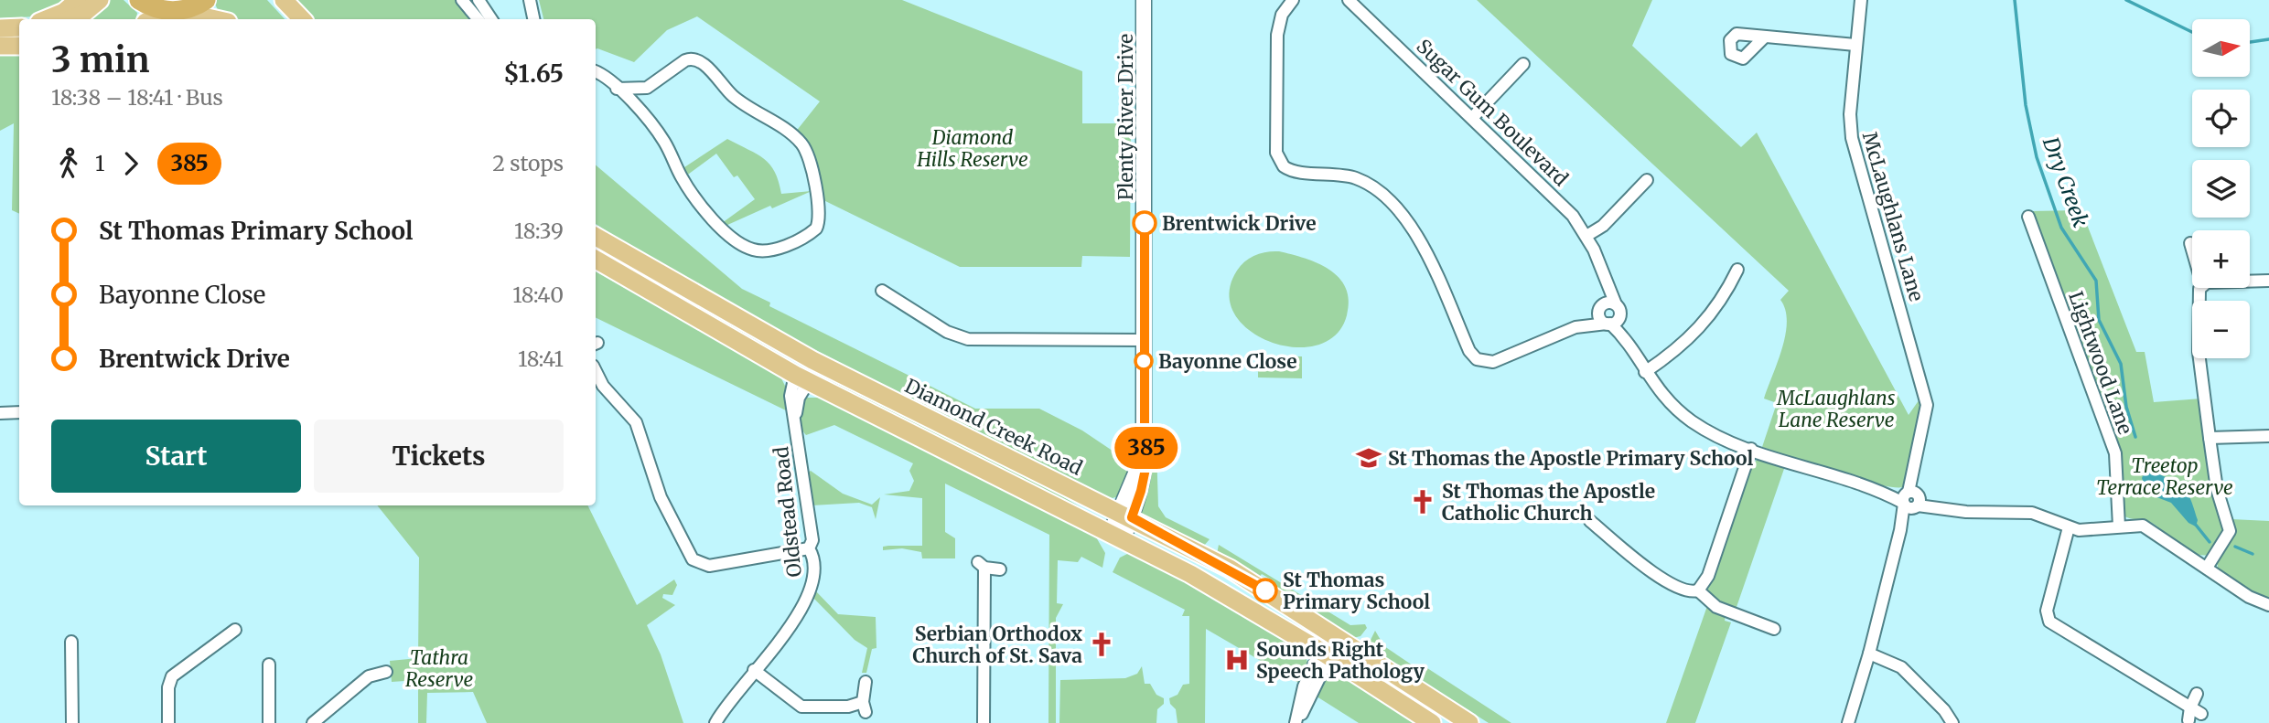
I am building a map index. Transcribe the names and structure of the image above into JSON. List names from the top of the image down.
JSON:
{
  "streets": {
    "main road": ["Diamond Creek Road"],
    "street": [
      "Sugar Gum Boulevard",
      "Plenty River Drive",
      "McLaughlans Lane",
      "Lightwood Lane",
      "Oldstead Road"
    ]
  },
  "crossings": [
    ["Sugar Gum Boulevard", "McLaughlans Lane"],
    ["Sugar Gum Boulevard", "Lightwood Lane"],
    ["Plenty River Drive", "Diamond Creek Road"]
  ],
  "water": ["Dry Creek"],
  "parks": [
    "Diamond Hills Reserve",
    "McLaughlans Lane Reserve",
    "Treetop Terrace Reserve",
    "Tathra Reserve"
  ],
  "places": {
    "other": ["Brentwick Drive", "Bayonne Close", "St Thomas Primary School"],
    "school or university": ["St Thomas the Apostle Primary School"],
    "church": ["St Thomas the Apostle Catholic Church", "Serbian Orthodox Church of St. Sava"],
    "hospital": ["Sounds Right Speech Pathology"]
  },
  "lines": ["bus line 385"],
  "north": "right",
  "page": {
    "on_map": "385",
    "map_buttons": ["+", "−"],
    "heading": ["3 min", "18:38 – 18:41 · Bus", "$1.65"],
    "legs": ["1", "385", "2 stops"],
    "list": [
      {
        "name": "St Thomas Primary School",
        "value": "18:39"
      },
      {
        "name": "Bayonne Close",
        "value": "18:40"
      },
      {
        "name": "Brentwick Drive",
        "value": "18:41"
      }
    ],
    "buttons": ["Start", "Tickets"]
  }
}
